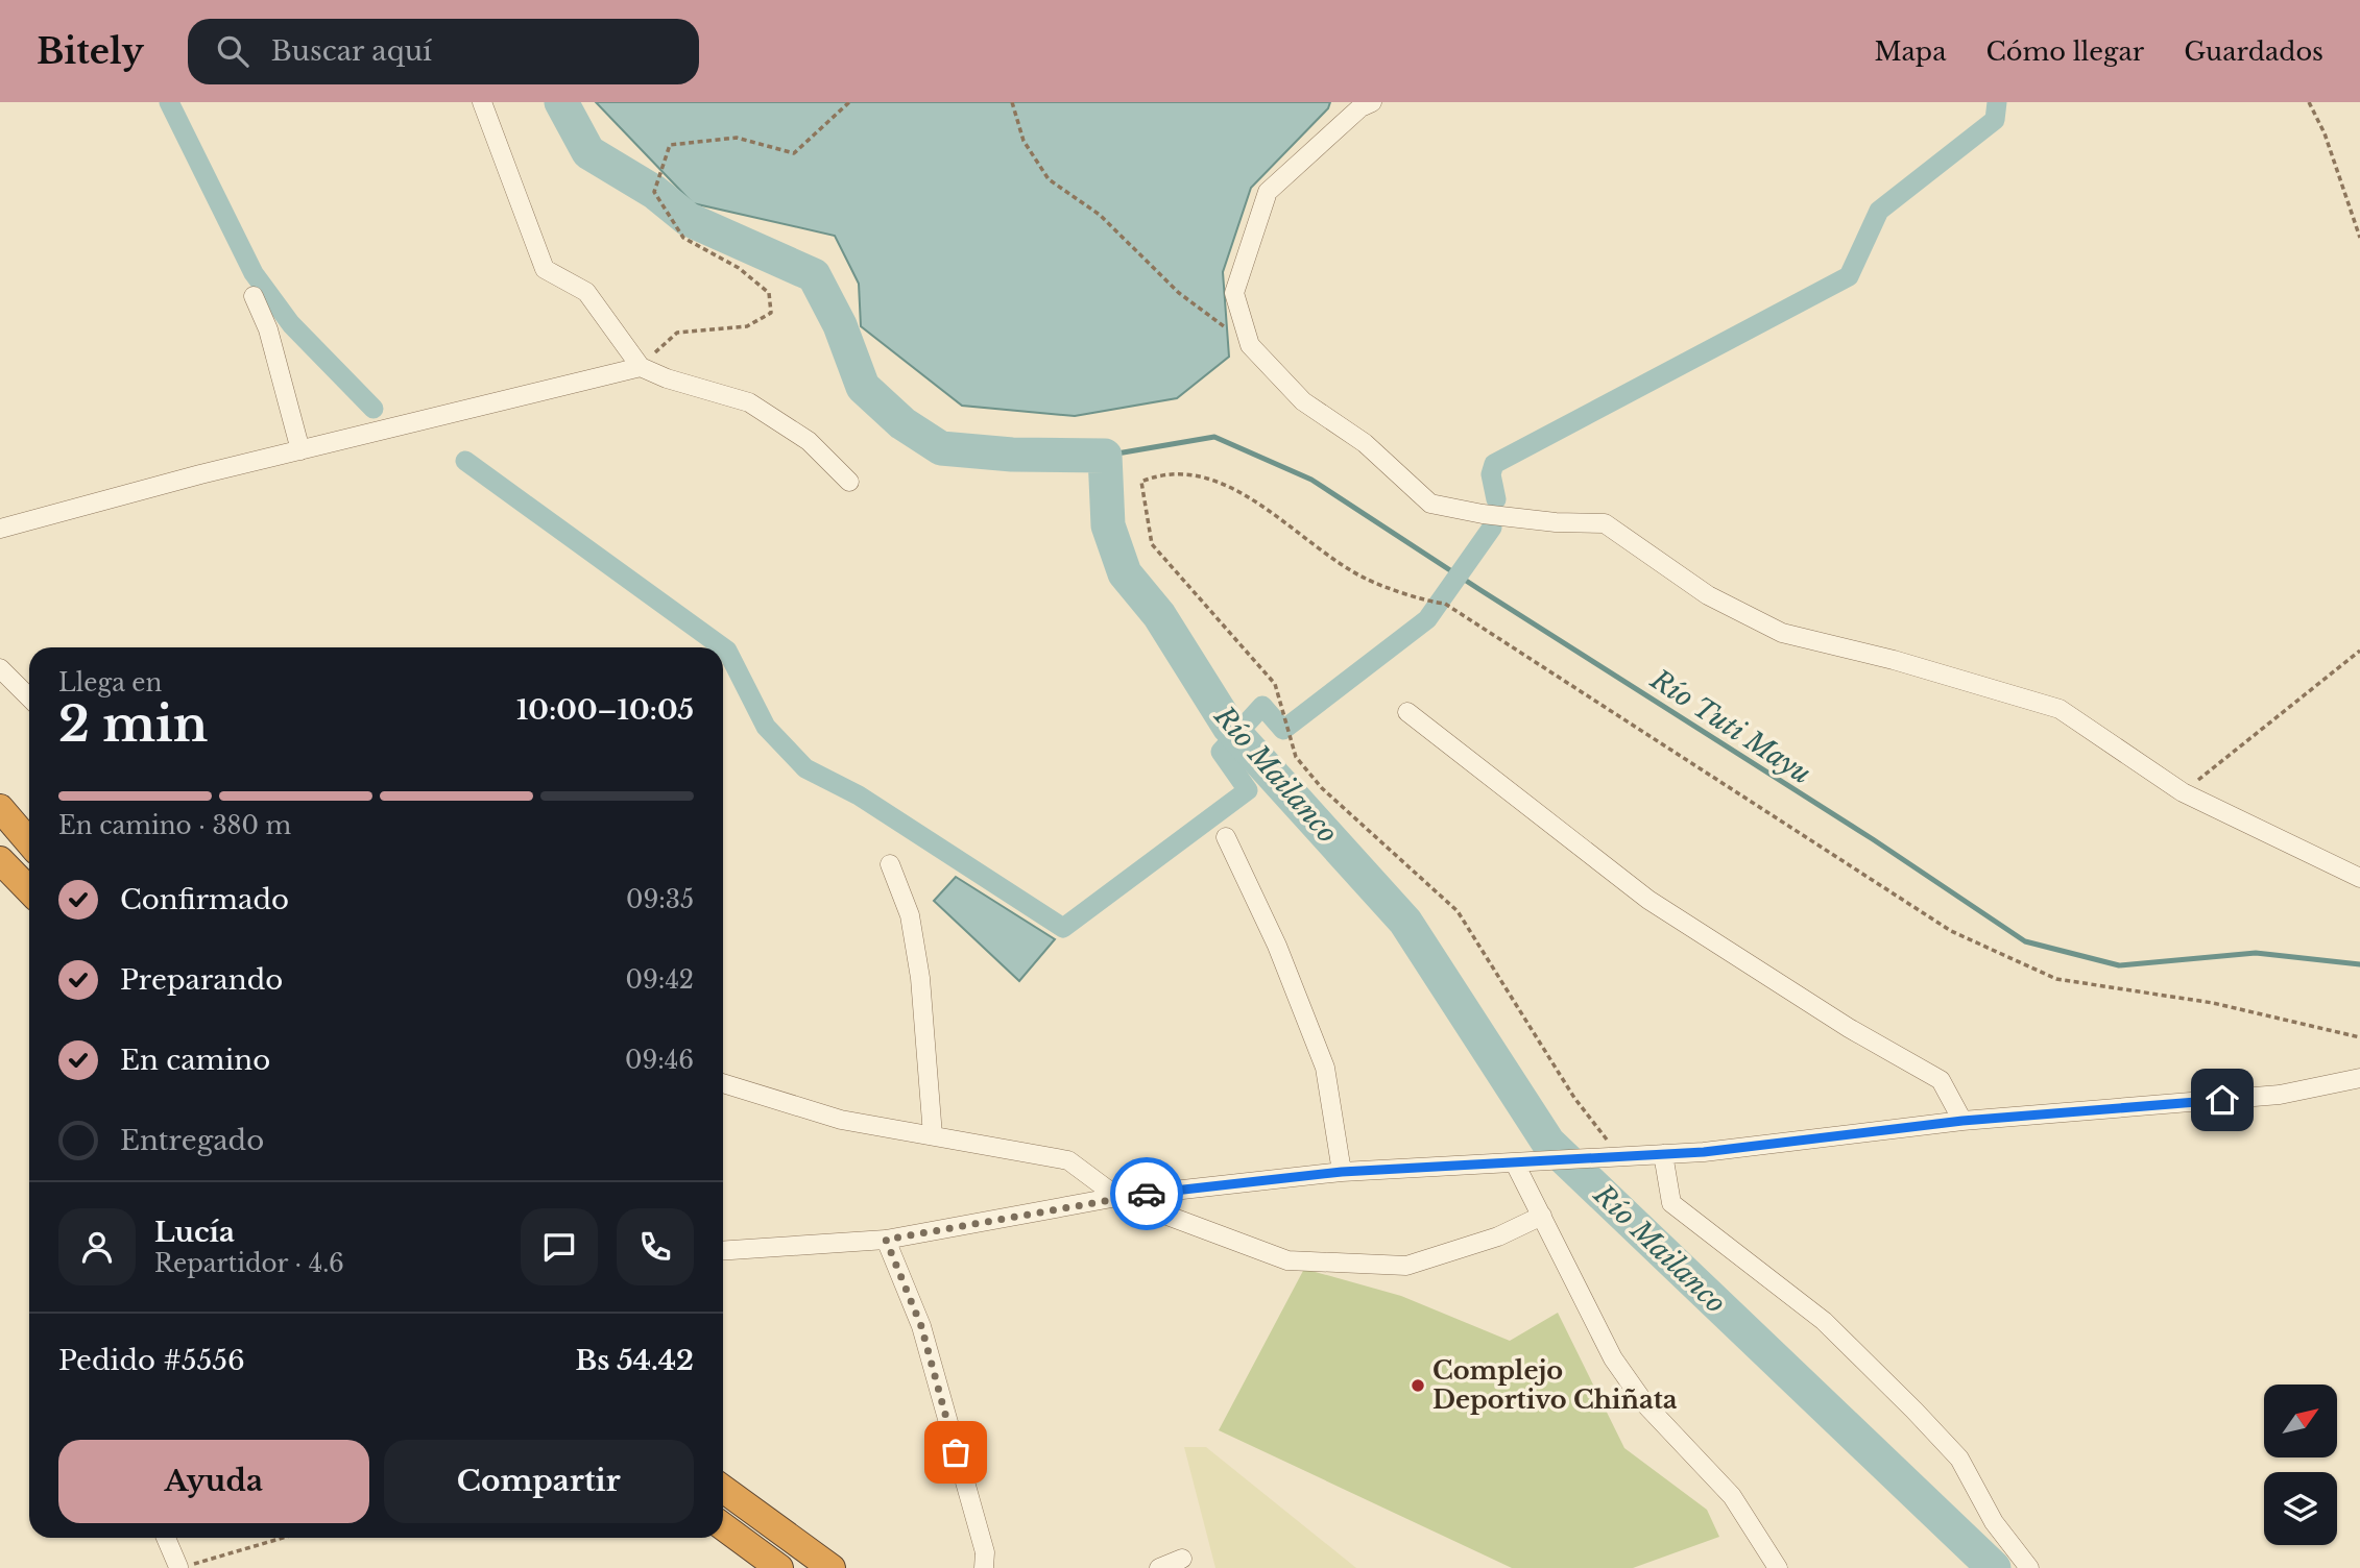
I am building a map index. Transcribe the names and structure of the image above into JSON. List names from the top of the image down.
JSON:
{
  "water": ["Río Tuti Mayu", "Río Mailanco"],
  "places": ["Complejo Deportivo Chiñata"],
  "north": "top right",
  "page": {
    "header": "Bitely",
    "search": "Buscar aquí",
    "nav": ["Mapa", "Cómo llegar", "Guardados"],
    "heading": ["2 min", "Llega en", "10:00–10:05"],
    "panel": [
      "Lucía",
      "Repartidor · 4.6",
      "Pedido #5556",
      "Bs 54.42"
    ],
    "bar": "En camino · 380 m",
    "list": [
      ["Confirmado", "09:35"],
      ["Preparando", "09:42"],
      ["En camino", "09:46"],
      "Entregado"
    ],
    "buttons": ["Ayuda", "Compartir"]
  }
}
